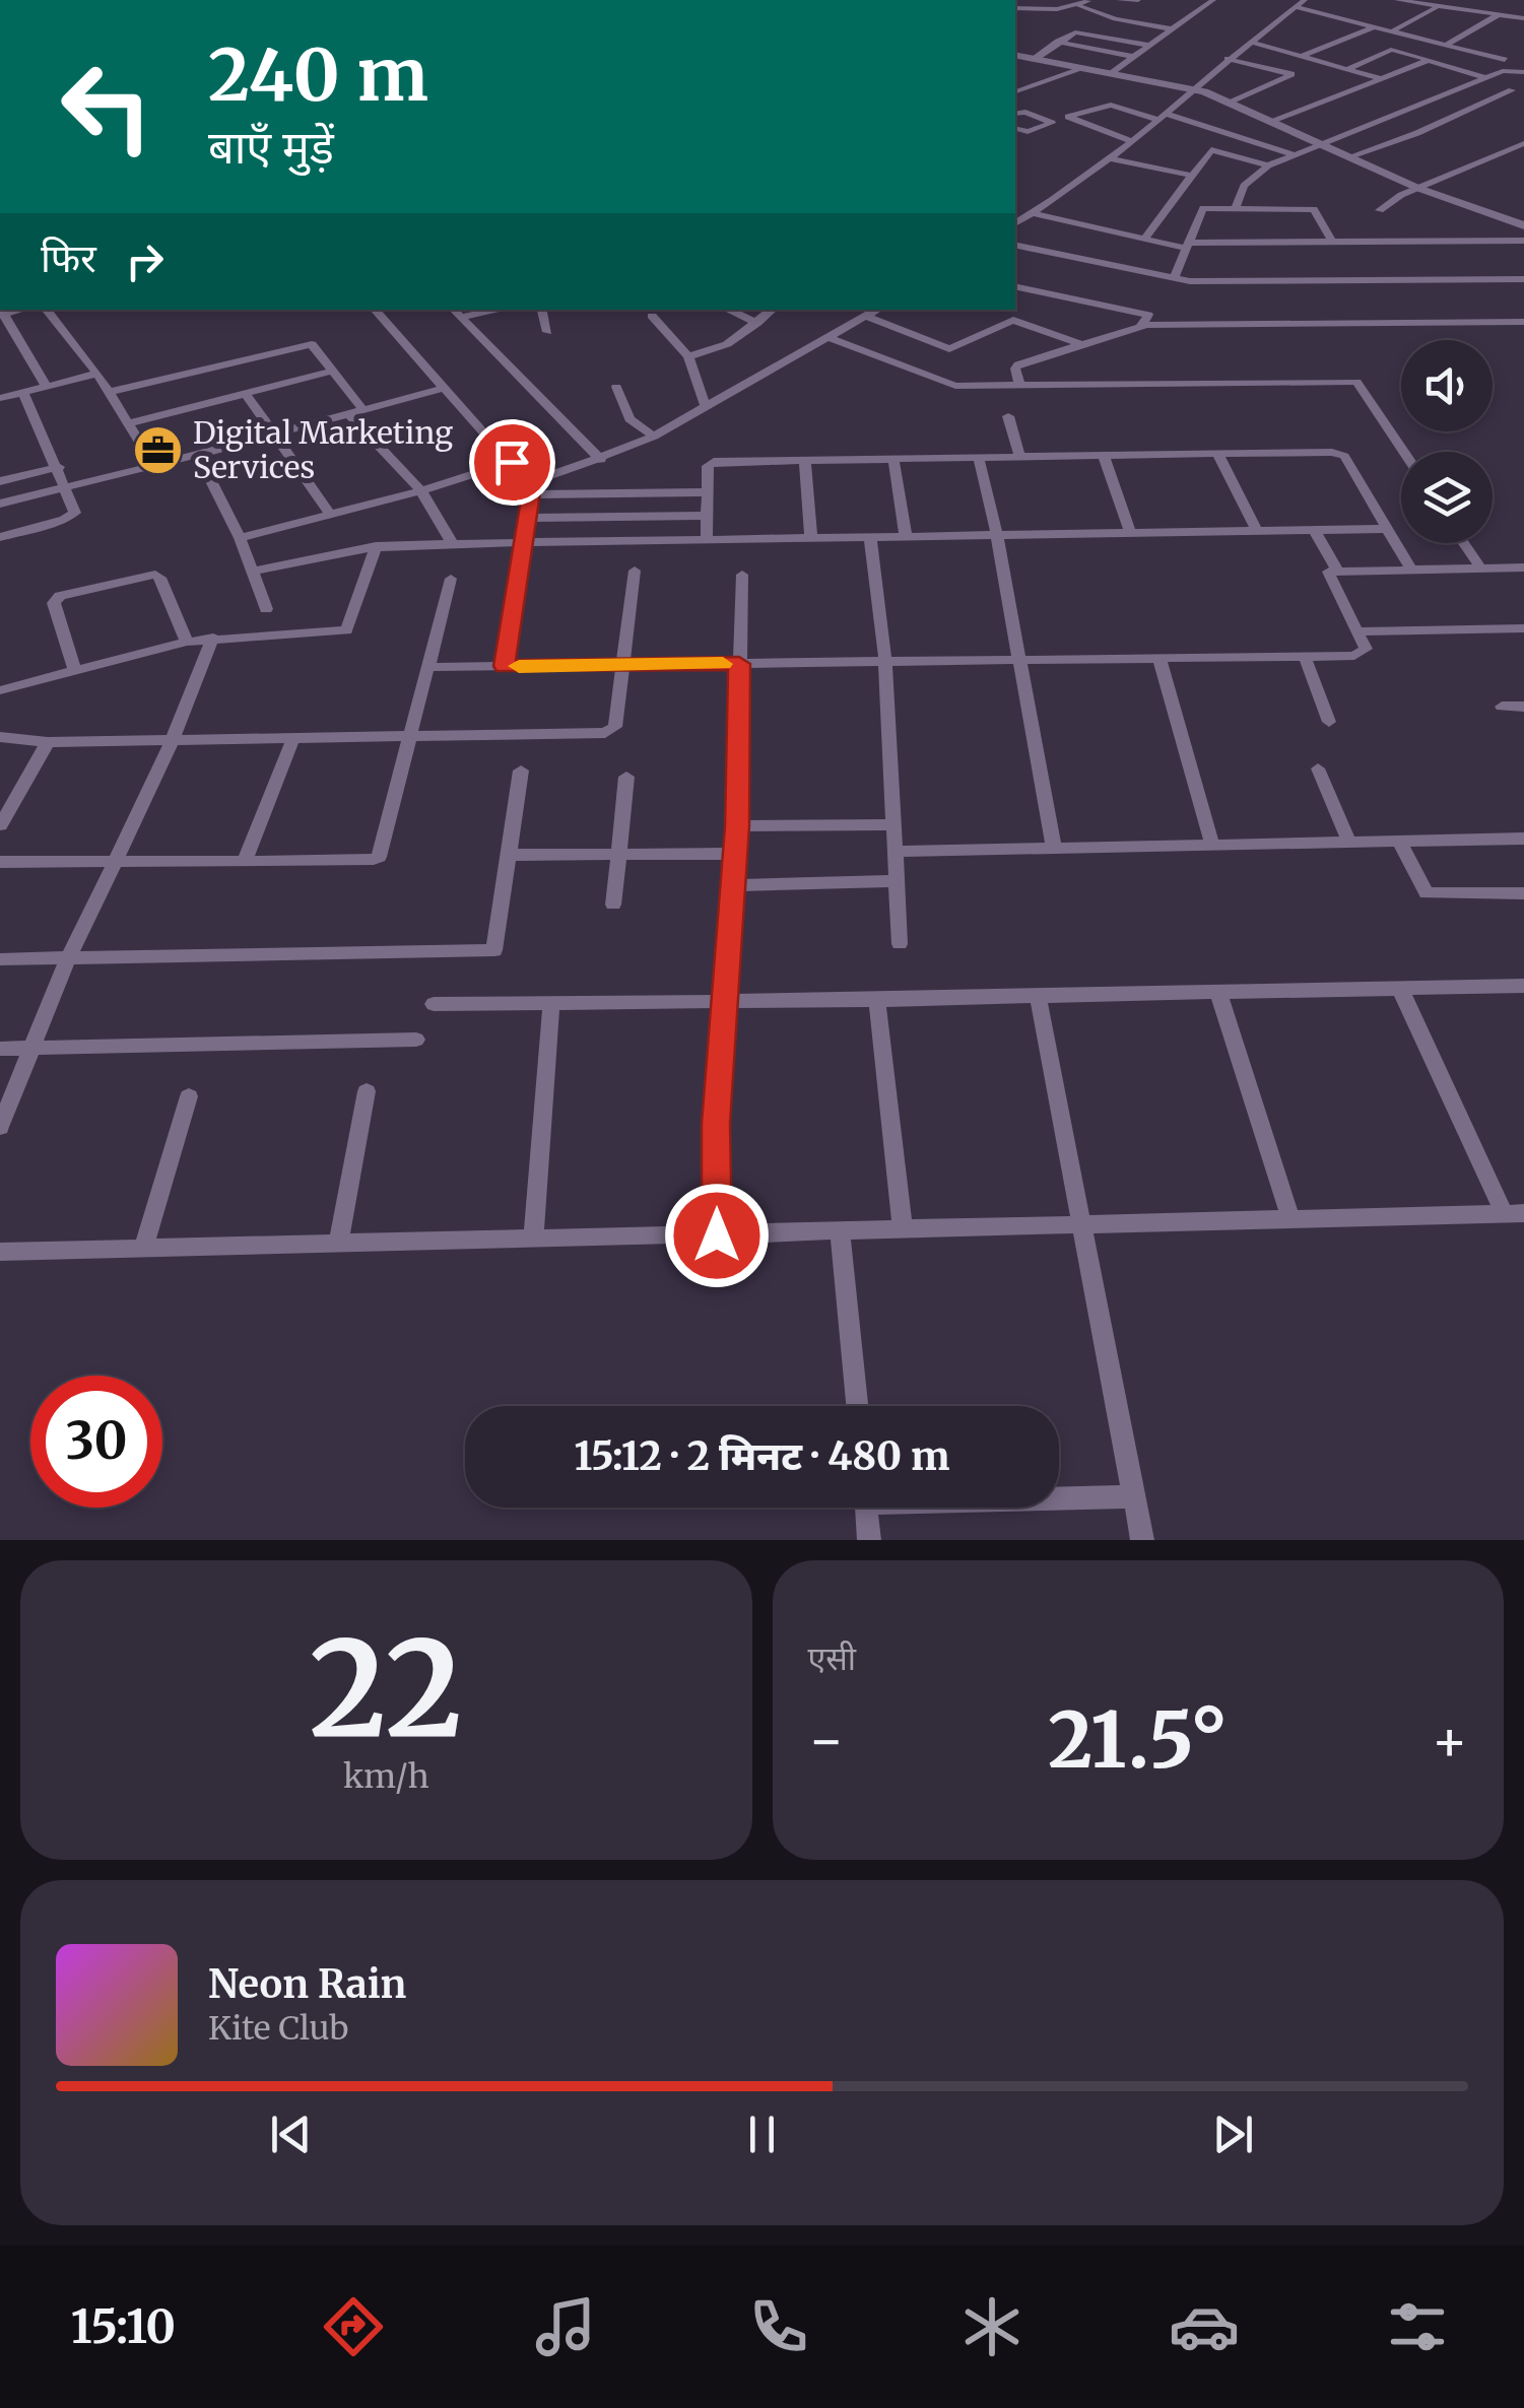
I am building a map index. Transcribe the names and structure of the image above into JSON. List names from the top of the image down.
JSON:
{
  "places": {
    "office": ["Digital Marketing Services"]
  },
  "page": {
    "turn": ["240 m", "बाएँ मुड़ें"],
    "then": "फिर",
    "limit": "30",
    "trip": "15:12 · 2 मिनट · 480 m",
    "tile": [
      ["22", "km/h"],
      "एसी"
    ],
    "heat": ["−", "21.5°", "+"],
    "song": ["Neon Rain", "Kite Club"],
    "tabs": "15:10"
  }
}
